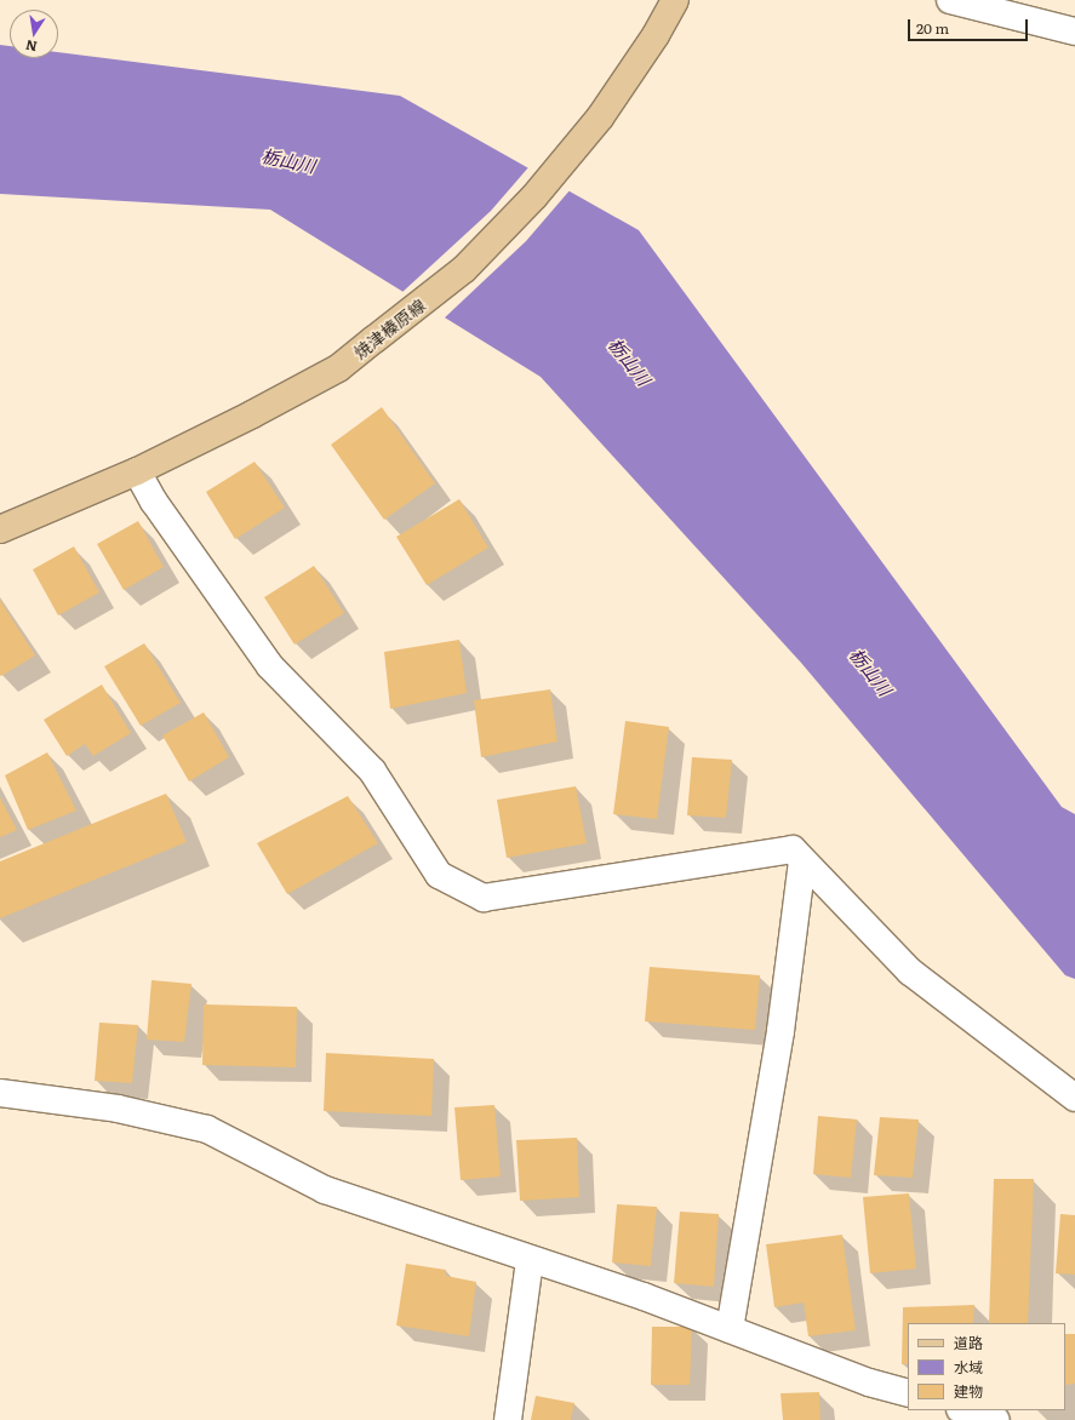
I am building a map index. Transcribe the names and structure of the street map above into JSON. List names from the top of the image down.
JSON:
{
  "streets": {
    "main road": ["焼津榛原線"]
  },
  "water": ["栃山川"],
  "legend": ["道路", "水域", "建物"],
  "scale_bar": "20 m",
  "north": "bottom"
}
